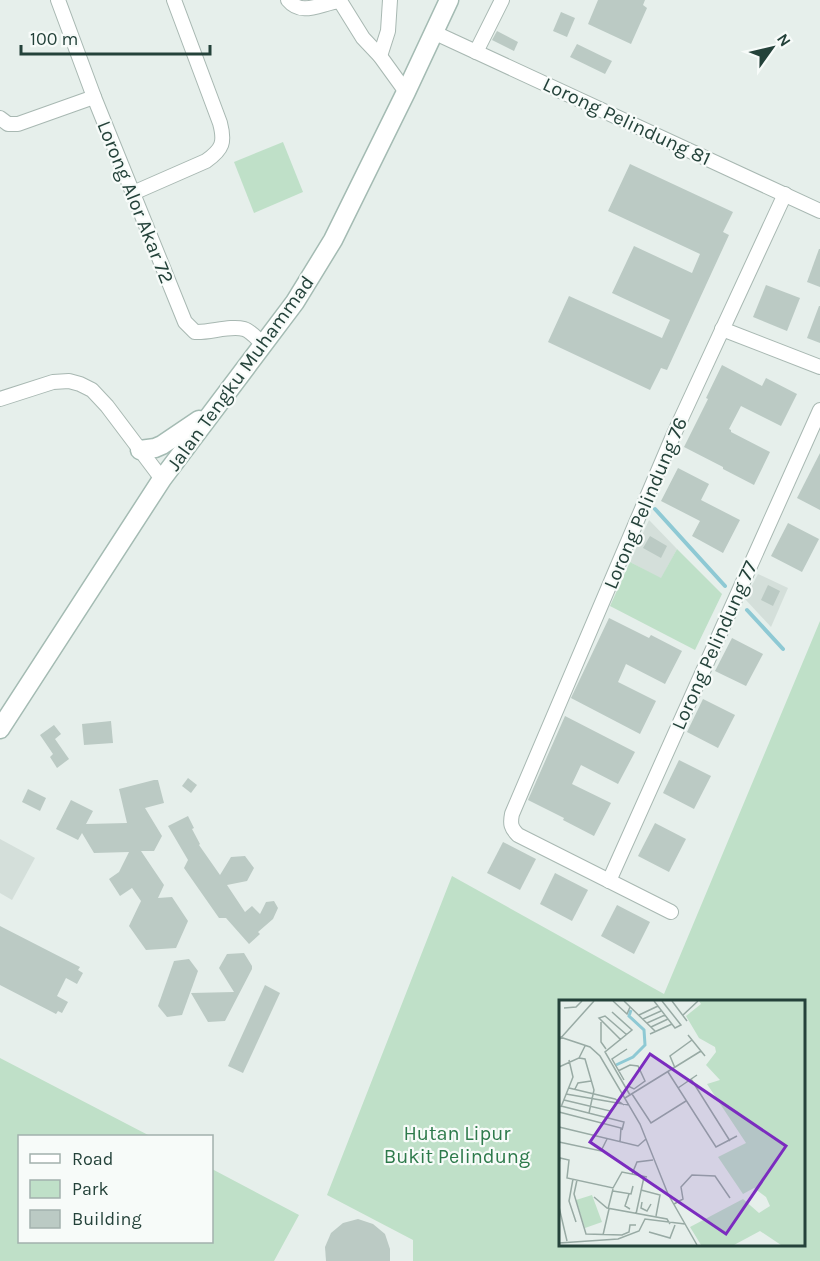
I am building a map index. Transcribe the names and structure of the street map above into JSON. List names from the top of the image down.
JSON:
{
  "streets": {
    "main road": ["Jalan Tengku Muhammad"],
    "street": [
      "Lorong Pelindung 81",
      "Lorong Alor Akar 72",
      "Lorong Pelindung 76",
      "Lorong Pelindung 77"
    ]
  },
  "crossings": [
    ["Lorong Pelindung 81", "Jalan Tengku Muhammad"],
    ["Lorong Pelindung 81", "Lorong Pelindung 76"],
    ["Lorong Alor Akar 72", "Jalan Tengku Muhammad"],
    ["Lorong Pelindung 76", "Lorong Pelindung 77"]
  ],
  "parks": ["Hutan Lipur Bukit Pelindung"],
  "legend": ["Road", "Park", "Building"],
  "scale_bar": "100 m",
  "north": "top right"
}
